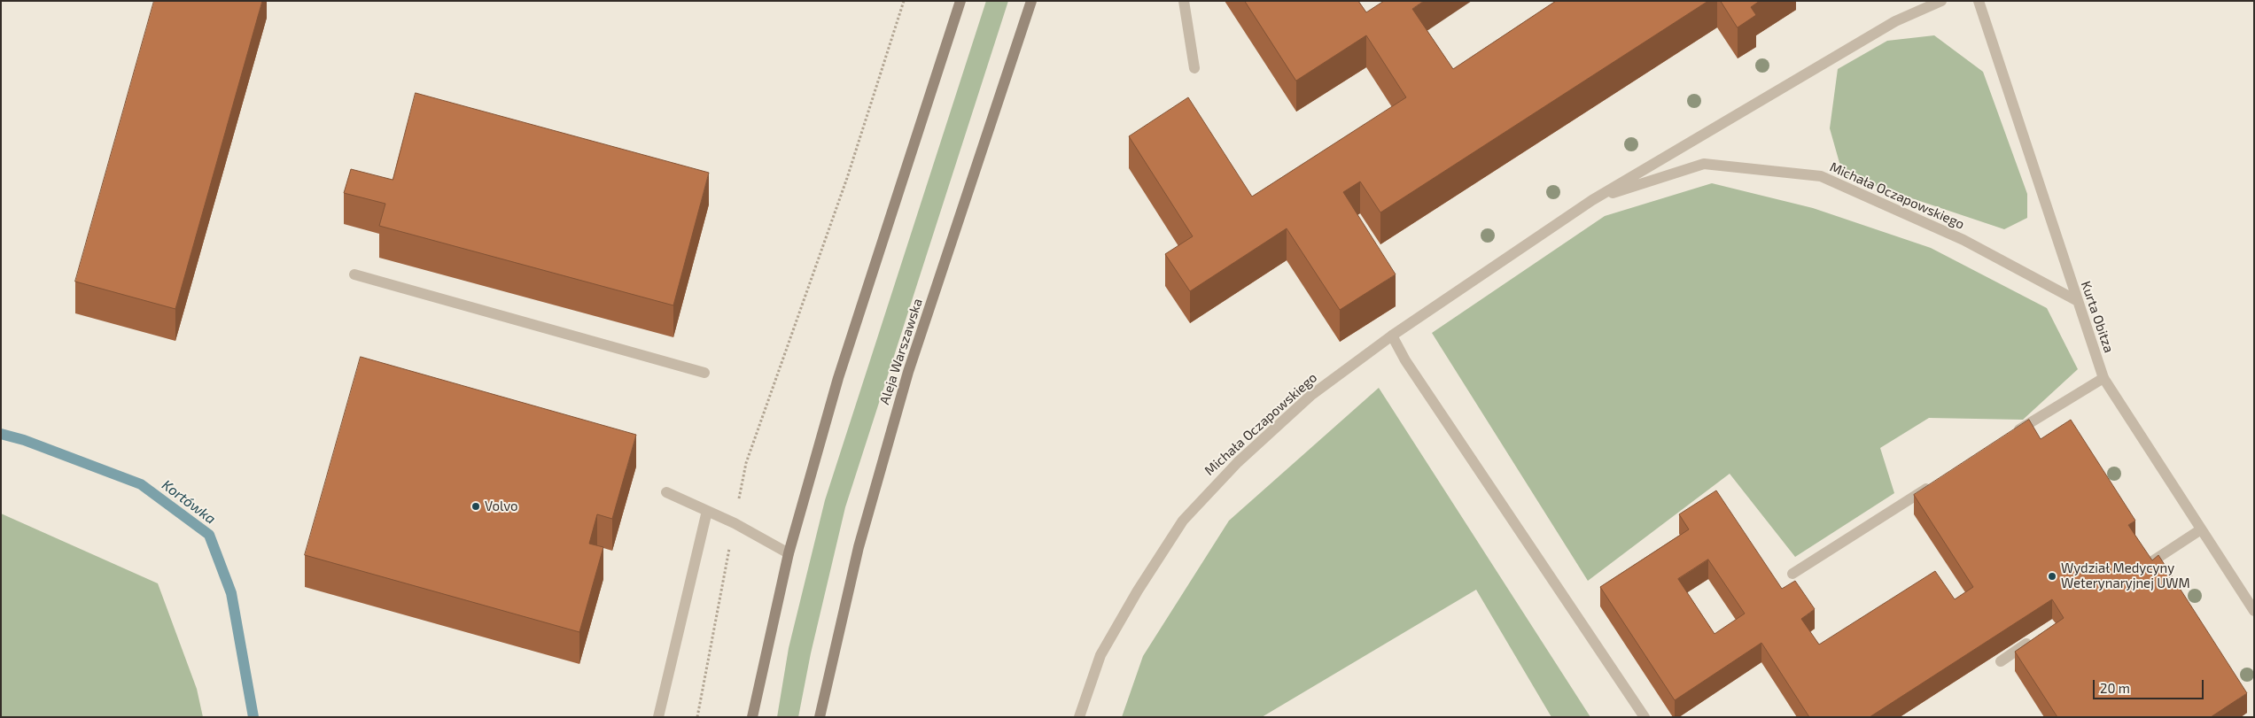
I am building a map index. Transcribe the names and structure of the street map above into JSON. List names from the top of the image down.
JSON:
{
  "streets": {
    "main road": ["Aleja Warszawska"],
    "street": ["Michała Oczapowskiego", "Kurta Obitza"]
  },
  "crossings": [
    ["Michała Oczapowskiego", "Kurta Obitza"]
  ],
  "water": ["Kortówka"],
  "places": ["Volvo", "Wydział Medycyny Weterynaryjnej UWM"],
  "scale_bar": "20 m"
}
